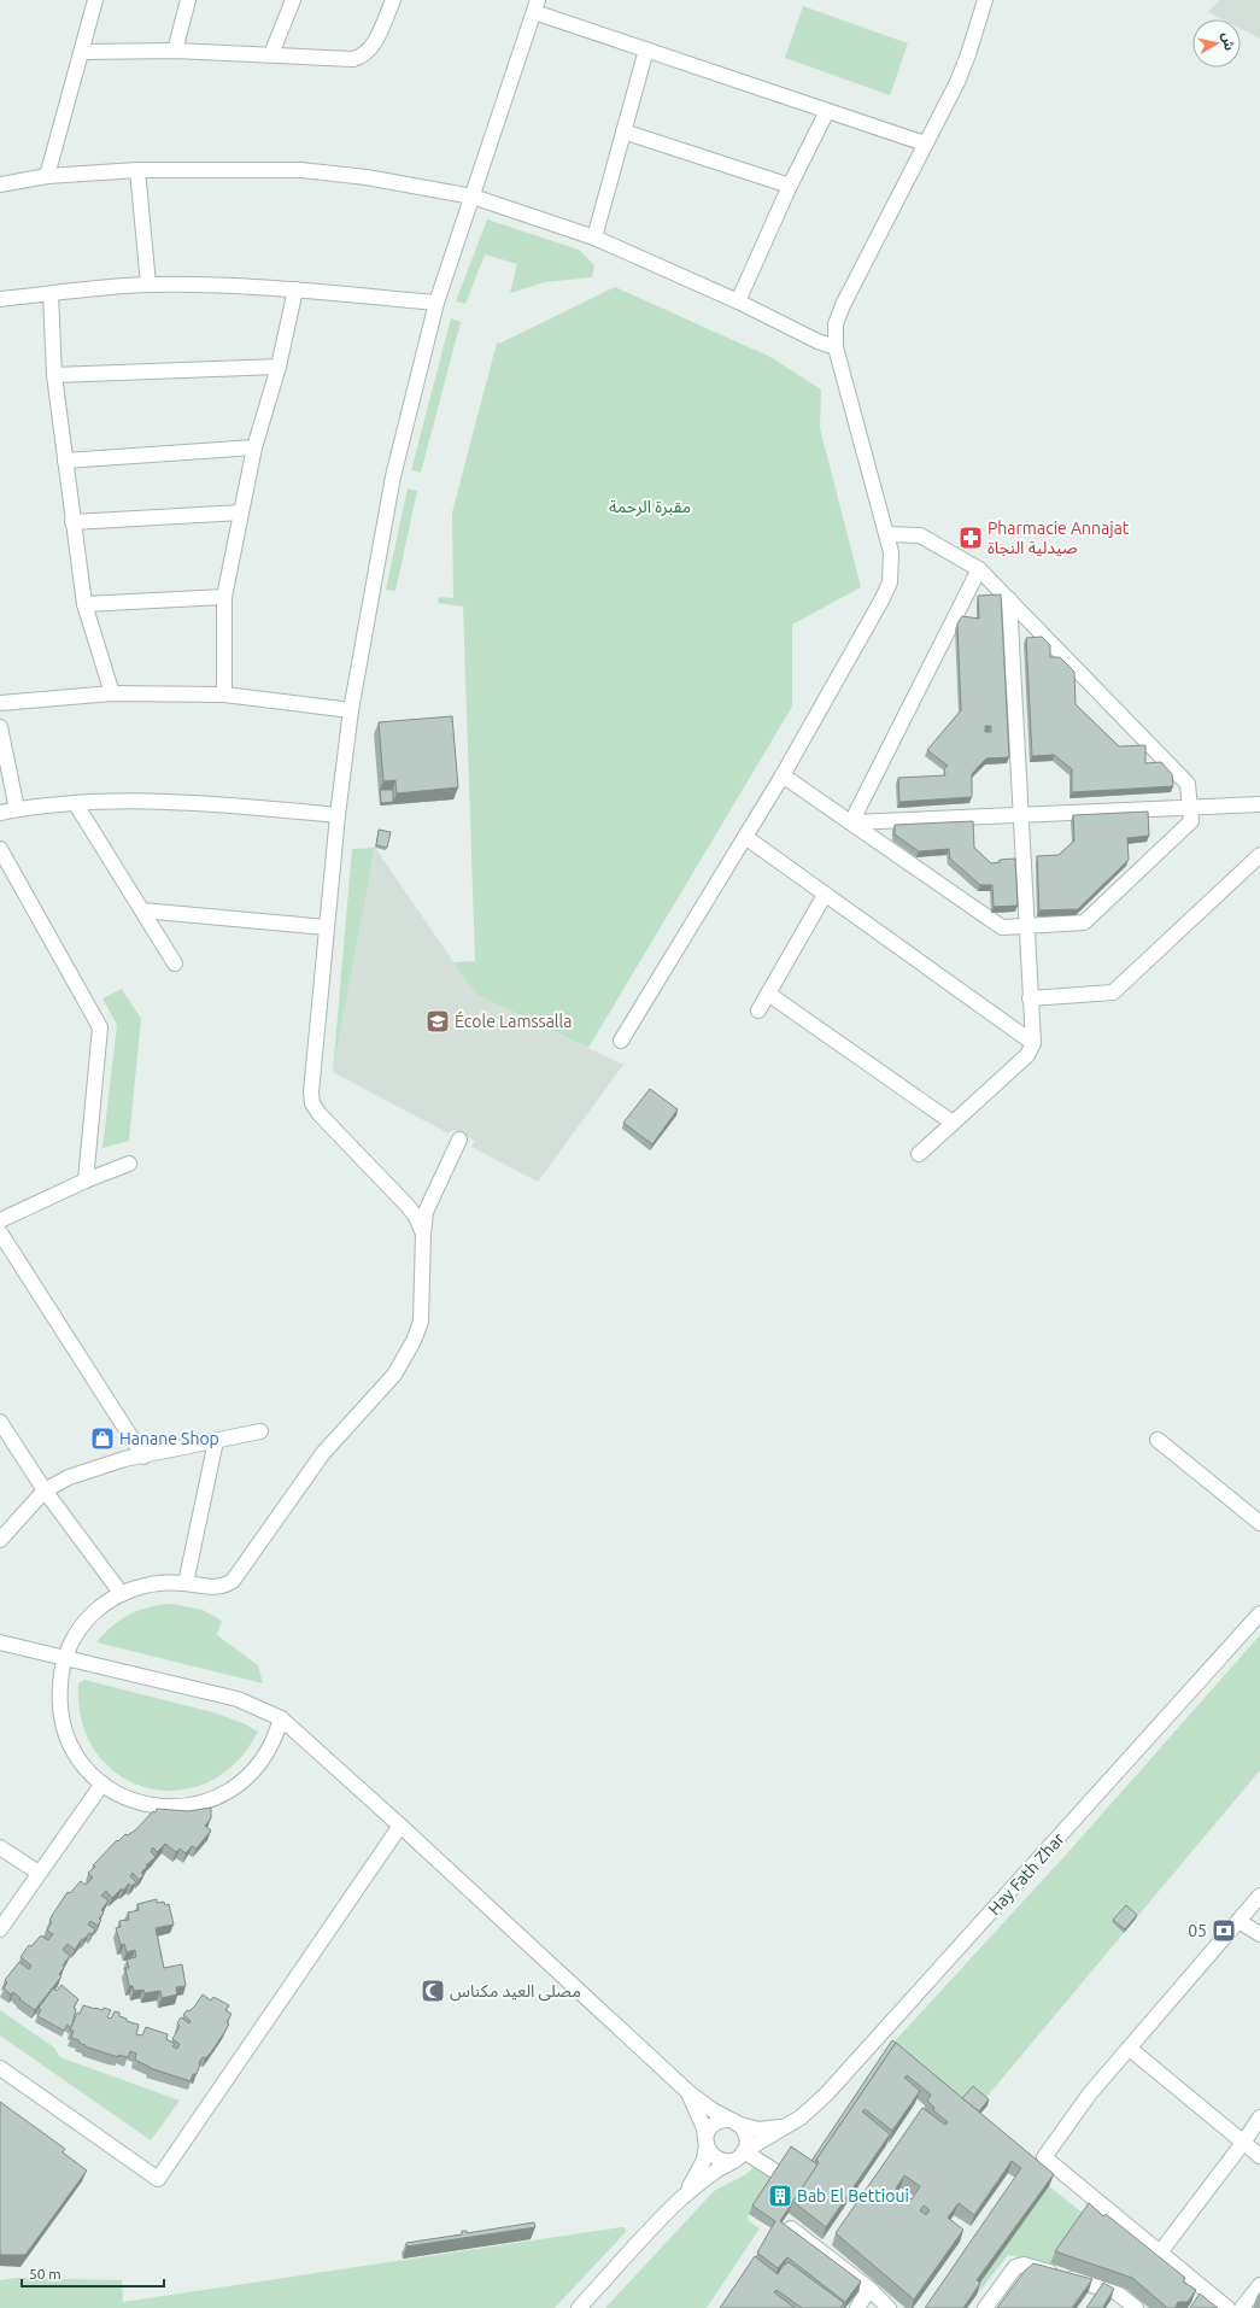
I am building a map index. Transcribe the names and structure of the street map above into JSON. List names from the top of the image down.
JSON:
{
  "streets": {
    "street": ["Hay Fath Zhar"]
  },
  "parks": ["مقبرة الرحمة"],
  "places": {
    "pharmacy": ["Pharmacie Annajat صيدلية النجاة"],
    "school or university": ["École Lamssalla"],
    "shop": ["Hanane Shop"],
    "bank": ["05"],
    "mosque": ["مصلى العيد مكناس"],
    "building": ["Bab El Bettioui"]
  },
  "scale_bar": "50 m",
  "north": "right"
}
